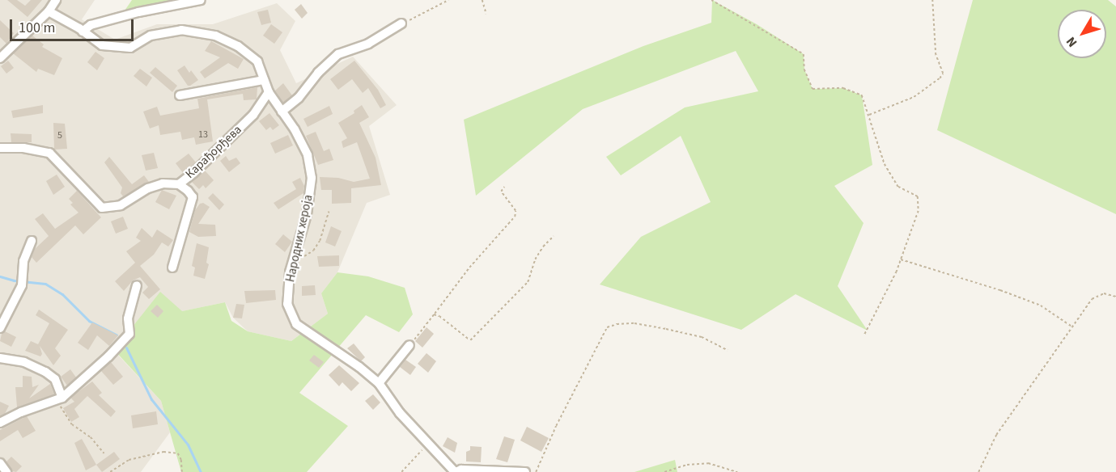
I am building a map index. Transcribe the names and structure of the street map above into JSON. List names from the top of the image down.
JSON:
{
  "streets": {
    "street": ["Карађорђева", "Народних хероја"]
  },
  "crossings": [
    ["Карађорђева", "Народних хероја"]
  ],
  "house_numbers": ["13", "5"],
  "scale_bar": "100 m",
  "north": "bottom left"
}
